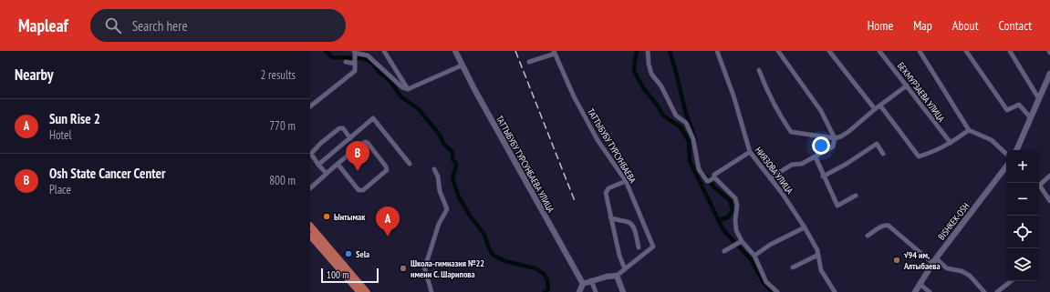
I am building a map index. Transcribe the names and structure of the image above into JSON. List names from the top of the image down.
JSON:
{
  "streets": {
    "street": [
      "БЕКМУРЗАЕВА УЛИЦА",
      "ТАТТЫБУБУ ТУРСУНБАЕВА",
      "ТАТТЫБУБУ ТУРСУНБАЕВА УЛИЦА",
      "НИЯЗОВА УЛИЦА",
      "BISHKEK-OSH"
    ]
  },
  "places": [
    "Ынтымак",
    "Sela",
    "√94 им, Алтыбаева",
    "Школа-гимназия №22 имени С. Шарипова"
  ],
  "scale_bar": "100 m",
  "page": {
    "header": "Mapleaf",
    "search": "Search here",
    "nav": [
      "Home",
      "Map",
      "About",
      "Contact"
    ],
    "heading": ["Nearby", "2 results"],
    "list": [
      {
        "mark": "A",
        "name": "Sun Rise 2",
        "note": "Hotel",
        "value": "770 m"
      },
      {
        "mark": "B",
        "name": "Osh State Cancer Center",
        "note": "Place",
        "value": "800 m"
      }
    ],
    "pins": ["B", "A"],
    "map_buttons": ["+", "−"],
    "scale": "100 m"
  }
}
